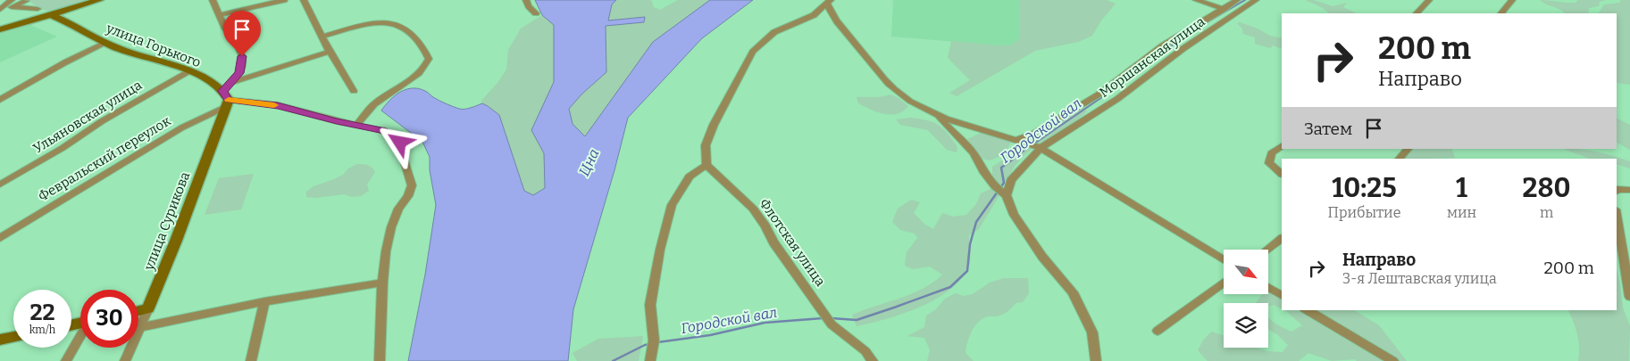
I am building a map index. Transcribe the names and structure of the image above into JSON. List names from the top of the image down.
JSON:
{
  "streets": {
    "street": [
      "улица Горького",
      "Моршанская улица",
      "Ульяновская улица",
      "Февральский переулок",
      "улица Сурикова",
      "Флотская улица"
    ]
  },
  "crossings": [
    ["улица Горького", "Ульяновская улица"],
    ["улица Горького", "Февральский переулок"],
    ["улица Горького", "улица Сурикова"],
    ["Февральский переулок", "улица Сурикова"]
  ],
  "water": ["Городской вал", "Цна"],
  "north": "bottom right",
  "page": {
    "turn": ["200 m", "Направо"],
    "then": "Затем",
    "eta": [
      "10:25",
      "Прибытие",
      "1",
      "мин",
      "280",
      "m"
    ],
    "list": [
      {
        "name": "Направо",
        "note": "3-я Лештавская улица",
        "value": "200 m"
      }
    ],
    "speed": "22 km/h",
    "limit": "30"
  }
}
